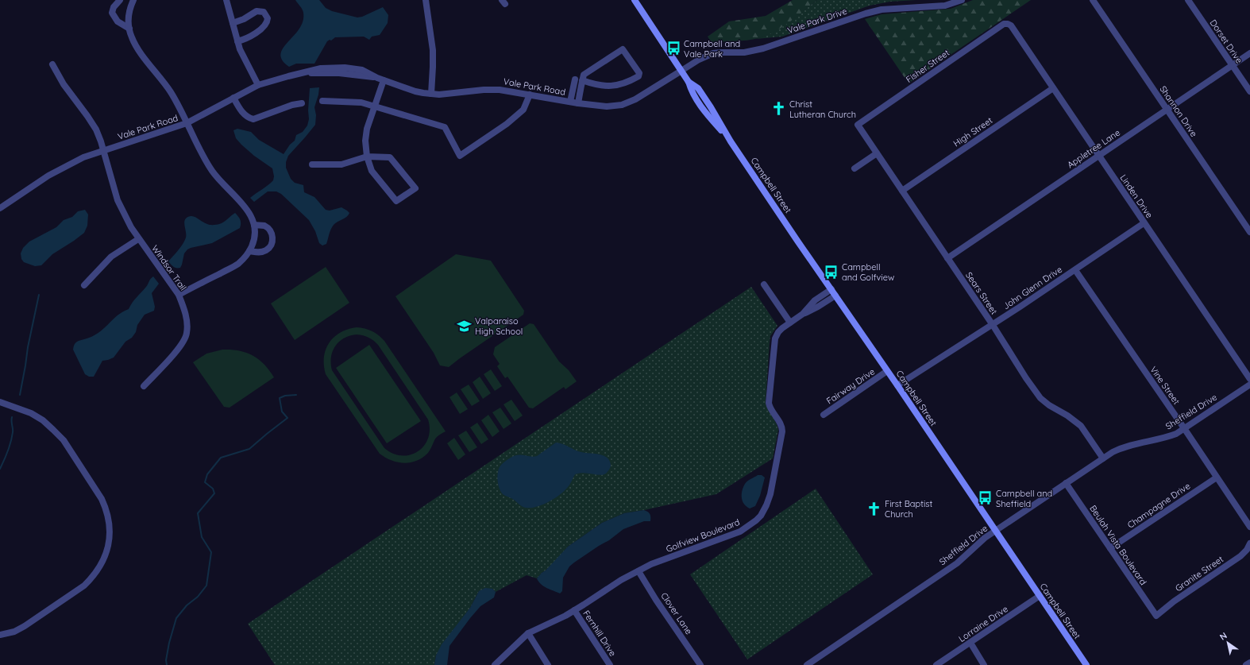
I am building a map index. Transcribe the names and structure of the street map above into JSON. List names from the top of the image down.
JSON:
{
  "streets": {
    "main road": ["Campbell Street"],
    "street": [
      "Vale Park Drive",
      "Dorset Drive",
      "Fisher Street",
      "Vale Park Road",
      "Shannon Drive",
      "High Street",
      "Appletree Lane",
      "Linden Drive",
      "Windsor Trail",
      "John Glenn Drive",
      "Sears Street",
      "Vine Street",
      "Fairway Drive",
      "Sheffield Drive",
      "Champagne Drive",
      "Golfview Boulevard",
      "Beulah Vista Boulevard",
      "Granite Street",
      "Clover Lane",
      "Lorraine Drive",
      "Fernhill Drive"
    ]
  },
  "crossings": [
    ["Vale Park Drive", "Vale Park Road"],
    ["Vale Park Drive", "Campbell Street"],
    ["Dorset Drive", "Appletree Lane"],
    ["Fisher Street", "Linden Drive"],
    ["Fisher Street", "Sears Street"],
    ["Vale Park Road", "Campbell Street"],
    ["Vale Park Road", "Windsor Trail"],
    ["Shannon Drive", "Appletree Lane"],
    ["High Street", "Linden Drive"],
    ["High Street", "Sears Street"],
    ["Appletree Lane", "Linden Drive"],
    ["Appletree Lane", "Sears Street"],
    ["Campbell Street", "John Glenn Drive"],
    ["Campbell Street", "Fairway Drive"],
    ["Campbell Street", "Sheffield Drive"],
    ["Campbell Street", "Golfview Boulevard"],
    ["Campbell Street", "Lorraine Drive"],
    ["Linden Drive", "John Glenn Drive"],
    ["John Glenn Drive", "Sears Street"],
    ["John Glenn Drive", "Vine Street"],
    ["Sears Street", "Sheffield Drive"],
    ["Vine Street", "Sheffield Drive"],
    ["Vine Street", "Champagne Drive"],
    ["Sheffield Drive", "Beulah Vista Boulevard"],
    ["Champagne Drive", "Beulah Vista Boulevard"],
    ["Golfview Boulevard", "Clover Lane"],
    ["Golfview Boulevard", "Fernhill Drive"],
    ["Beulah Vista Boulevard", "Granite Street"]
  ],
  "places": {
    "bus stop": ["Campbell and Vale Park", "Campbell and Golfview", "Campbell and Sheffield"],
    "church": ["Christ Lutheran Church", "First Baptist Church"],
    "school or university": ["Valparaiso High School"]
  },
  "north": "top left"
}
